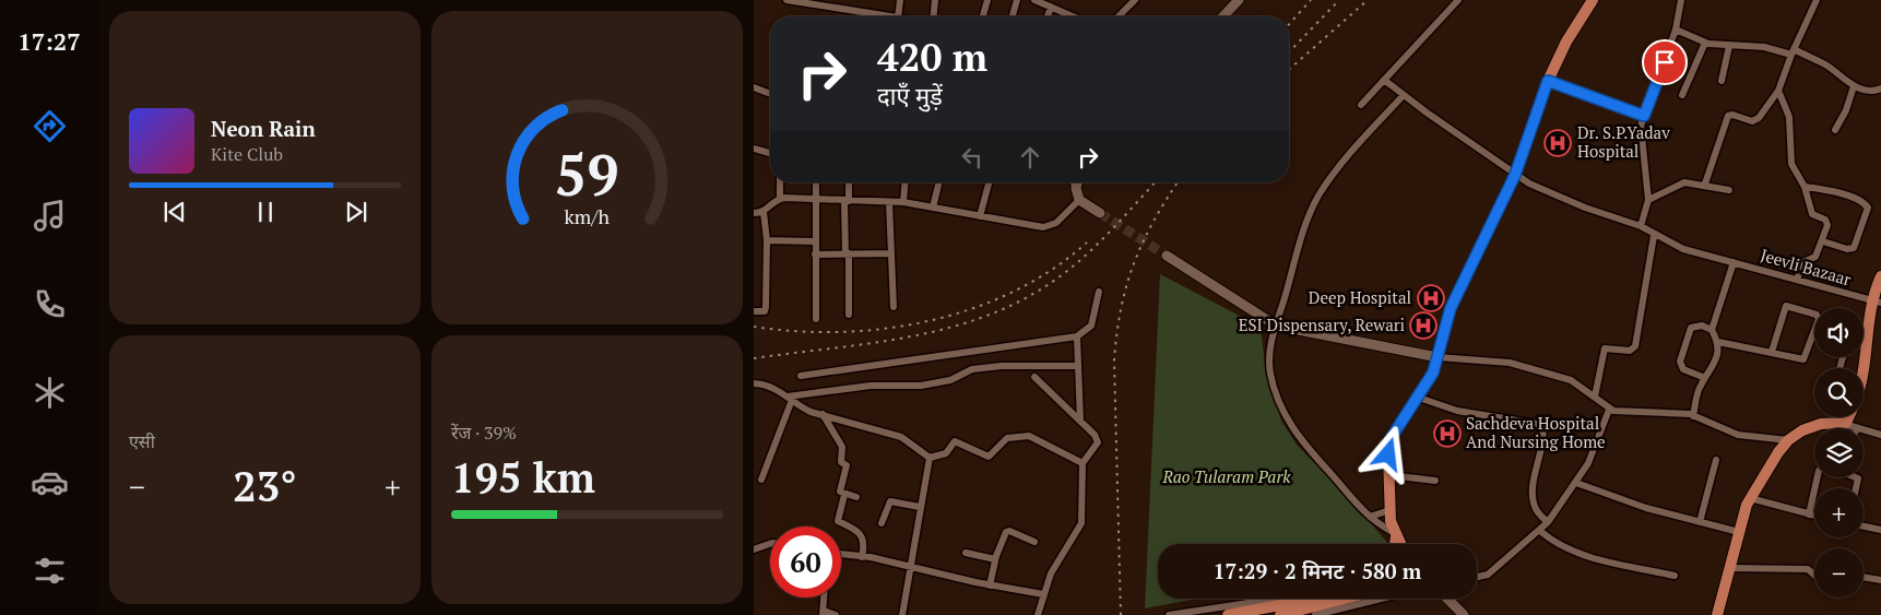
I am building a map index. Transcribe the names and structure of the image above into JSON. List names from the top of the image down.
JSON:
{
  "streets": {
    "street": ["Jeevli Bazaar"]
  },
  "parks": ["Rao Tularam Park"],
  "places": {
    "hospital": [
      "Dr. S.P.Yadav Hospital",
      "Deep Hospital",
      "ESI Dispensary, Rewari",
      "Sachdeva Hospital And Nursing Home"
    ]
  },
  "page": {
    "tabs": "17:27",
    "turn": ["420 m", "दाएँ मुड़ें"],
    "song": ["Neon Rain", "Kite Club"],
    "map_buttons": ["+", "−"],
    "tile": [
      "एसी",
      ["रेंज · 39%", "195 km"]
    ],
    "heat": ["−", "23°", "+"],
    "limit": "60",
    "trip": "17:29 · 2 मिनट · 580 m",
    "gauge": ["59", "km/h"]
  }
}
